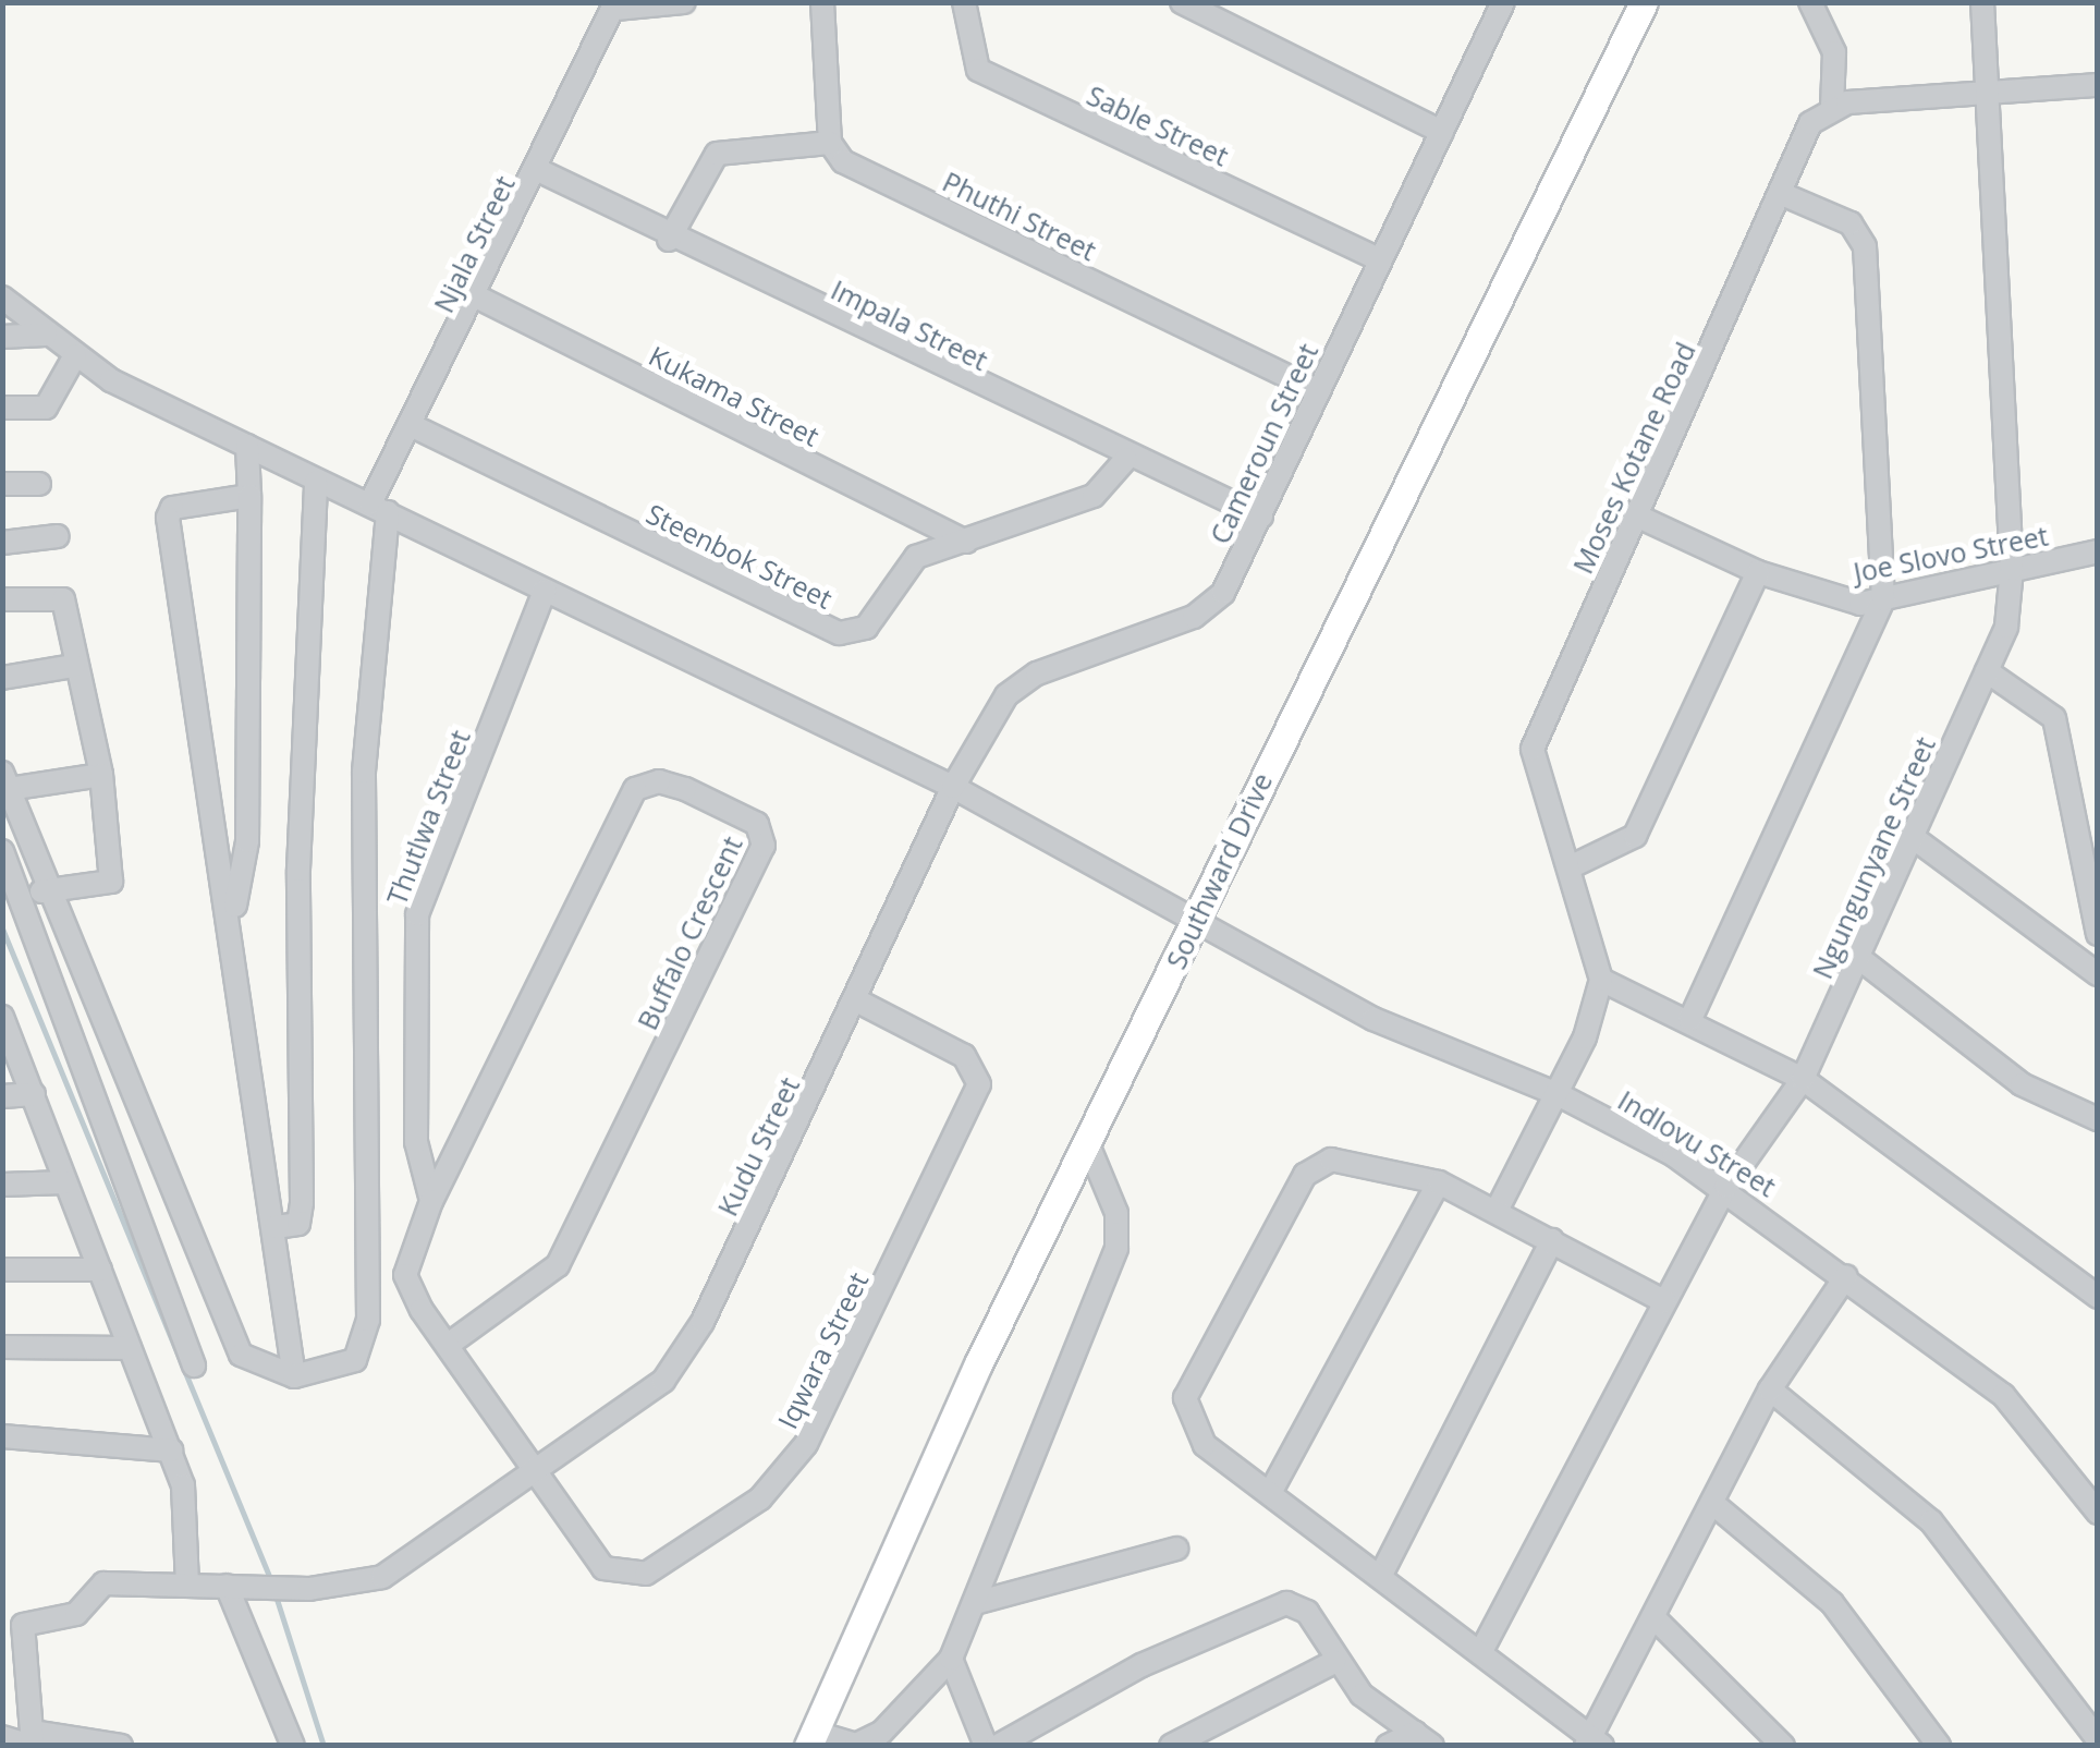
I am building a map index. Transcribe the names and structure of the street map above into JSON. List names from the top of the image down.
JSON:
{
  "streets": {
    "main road": ["Southward Drive"],
    "street": [
      "Sable Street",
      "Phuthi Street",
      "Njala Street",
      "Impala Street",
      "Kukama Street",
      "Cameroun Street",
      "Moses Kotane Road",
      "Joe Slovo Street",
      "Steenbok Street",
      "Thutlwa Street",
      "Ngungunyane Street",
      "Buffalo Crescent",
      "Indlovu Street",
      "Kudu Street",
      "Iqwara Street"
    ]
  },
  "crossings": [
    ["Sable Street", "Cameroun Street"],
    ["Phuthi Street", "Cameroun Street"],
    ["Njala Street", "Impala Street"],
    ["Njala Street", "Kukama Street"],
    ["Njala Street", "Steenbok Street"],
    ["Njala Street", "Indlovu Street"],
    ["Impala Street", "Cameroun Street"],
    ["Impala Street", "Steenbok Street"],
    ["Kukama Street", "Steenbok Street"],
    ["Cameroun Street", "Indlovu Street"],
    ["Cameroun Street", "Kudu Street"],
    ["Moses Kotane Road", "Joe Slovo Street"],
    ["Joe Slovo Street", "Ngungunyane Street"],
    ["Thutlwa Street", "Buffalo Crescent"],
    ["Thutlwa Street", "Indlovu Street"],
    ["Ngungunyane Street", "Indlovu Street"],
    ["Southward Drive", "Indlovu Street"],
    ["Indlovu Street", "Kudu Street"],
    ["Kudu Street", "Iqwara Street"]
  ]
}
